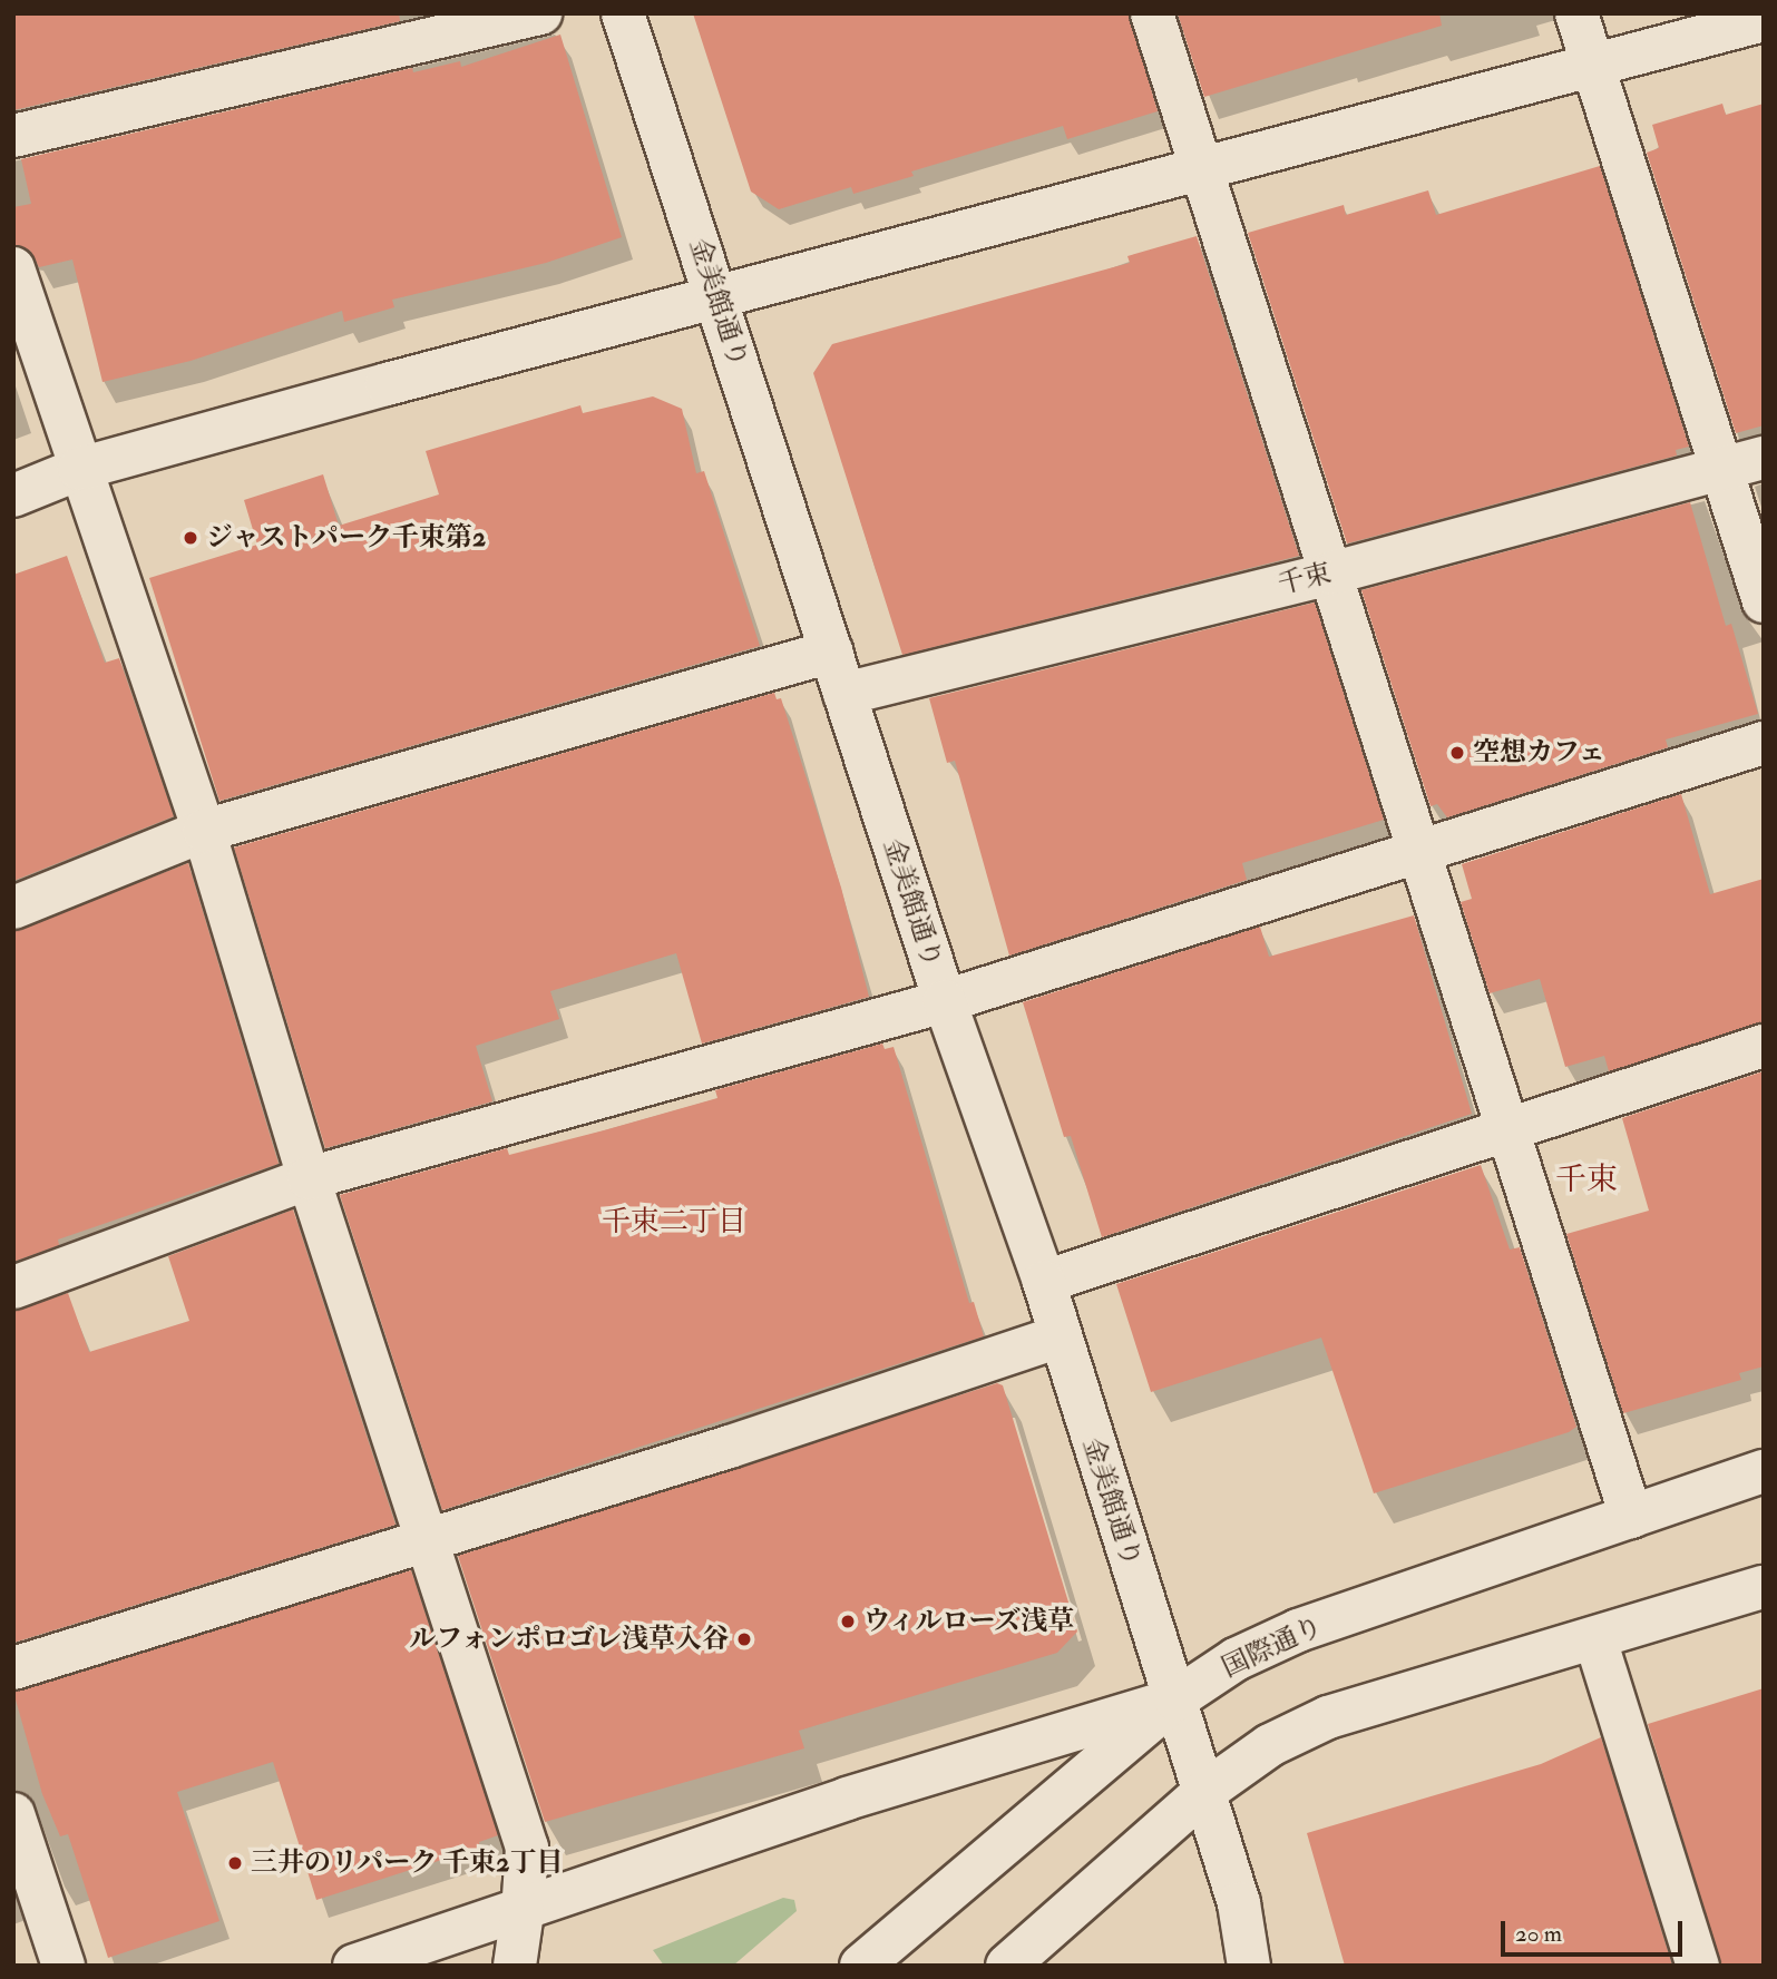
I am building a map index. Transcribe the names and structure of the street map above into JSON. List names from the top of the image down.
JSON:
{
  "streets": {
    "street": ["金美館通り", "千束", "国際通り"]
  },
  "crossings": [
    ["金美館通り", "千束"],
    ["金美館通り", "国際通り"]
  ],
  "districts": ["千束", "千束二丁目"],
  "places": [
    "ジャストパーク千束第2",
    "空想カフェ",
    "ウィルローズ浅草",
    "ルフォンポロゴレ浅草入谷",
    "三井のリパーク 千束2丁目"
  ],
  "scale_bar": "20 m"
}
